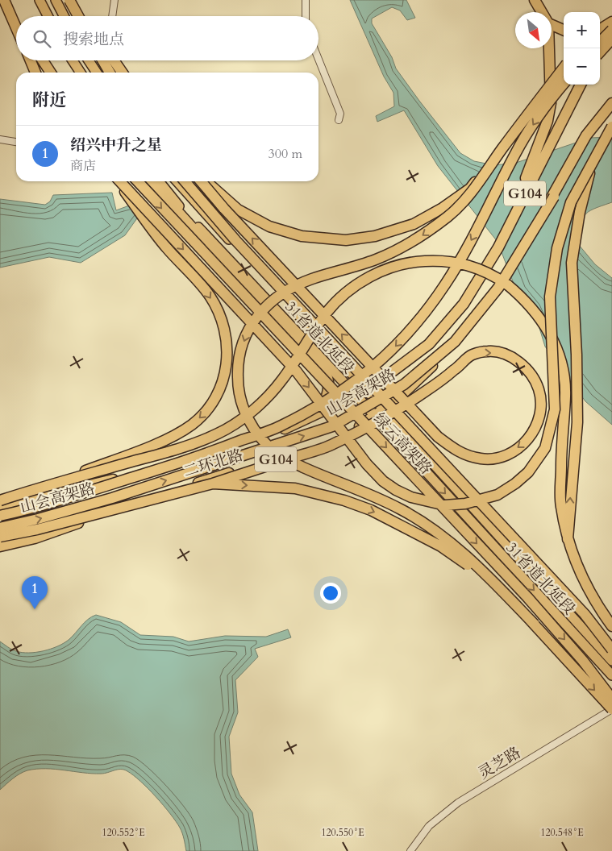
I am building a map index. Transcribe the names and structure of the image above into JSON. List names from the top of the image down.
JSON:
{
  "streets": {
    "highway": [
      "G104",
      "山会高架路",
      "绿云高架路",
      "二环北路"
    ],
    "main road": ["31省道北延段"],
    "street": ["灵芝路"]
  },
  "crossings": [
    ["G104", "31省道北延段"],
    ["31省道北延段", "二环北路"]
  ],
  "north": "bottom right",
  "page": {
    "map_buttons": ["+", "−"],
    "search": "搜索地点",
    "heading": "附近",
    "list": [
      {
        "mark": "1",
        "name": "绍兴中升之星",
        "note": "商店",
        "value": "300 m"
      }
    ],
    "pins": "1"
  },
  "coordinates": ["120.552°E", "120.550°E", "120.548°E"]
}
